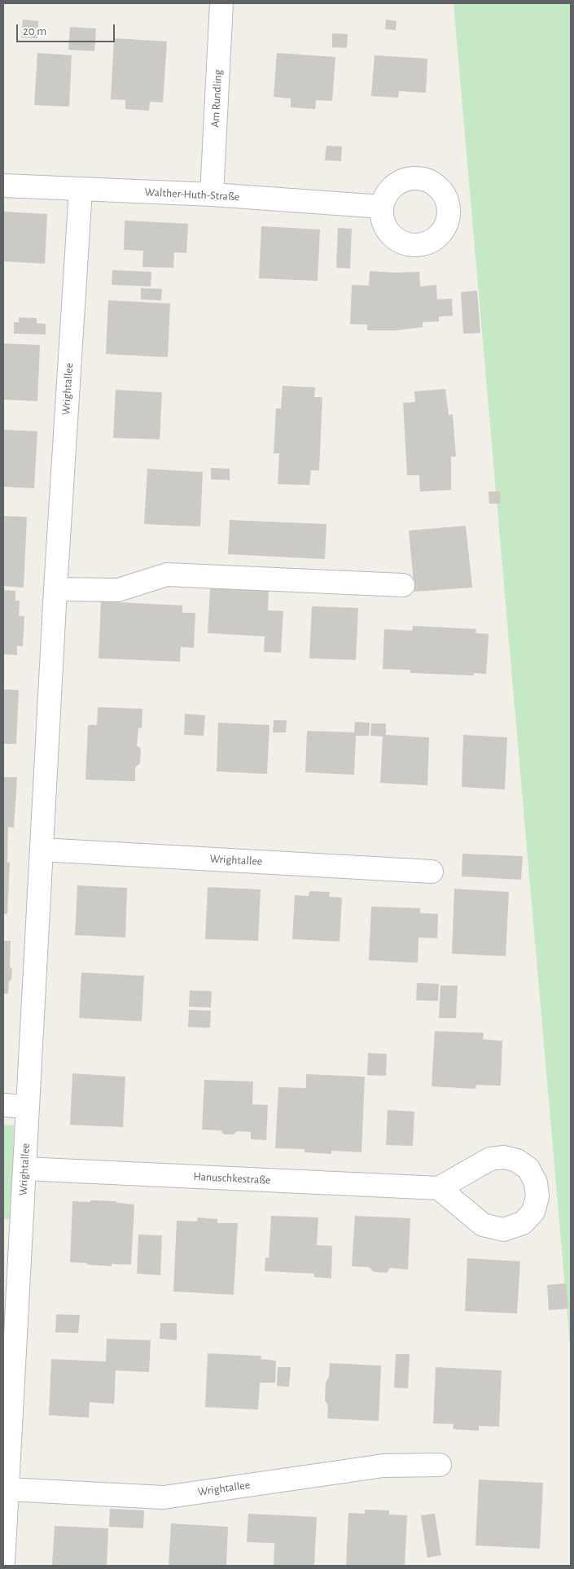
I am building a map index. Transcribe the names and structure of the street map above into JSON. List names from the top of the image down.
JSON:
{
  "streets": {
    "street": [
      "Am Rundling",
      "Walther-Huth-Straße",
      "Wrightallee",
      "Hanuschkestraße"
    ]
  },
  "crossings": [
    ["Am Rundling", "Walther-Huth-Straße"],
    ["Walther-Huth-Straße", "Wrightallee"],
    ["Wrightallee", "Hanuschkestraße"]
  ],
  "scale_bar": "20 m"
}
